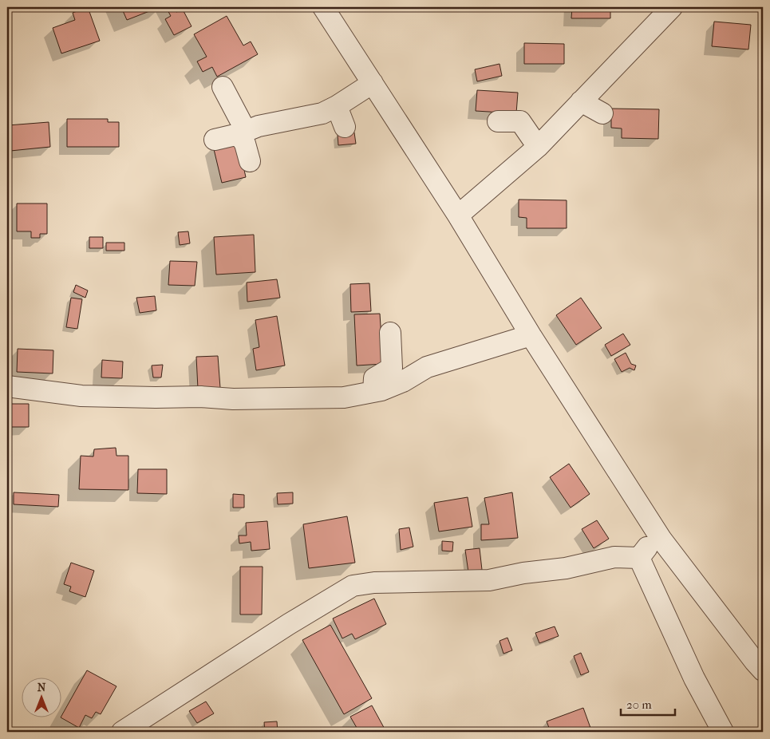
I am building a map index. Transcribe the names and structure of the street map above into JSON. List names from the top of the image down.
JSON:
{
  "scale_bar": "20 m",
  "north": "top"
}
